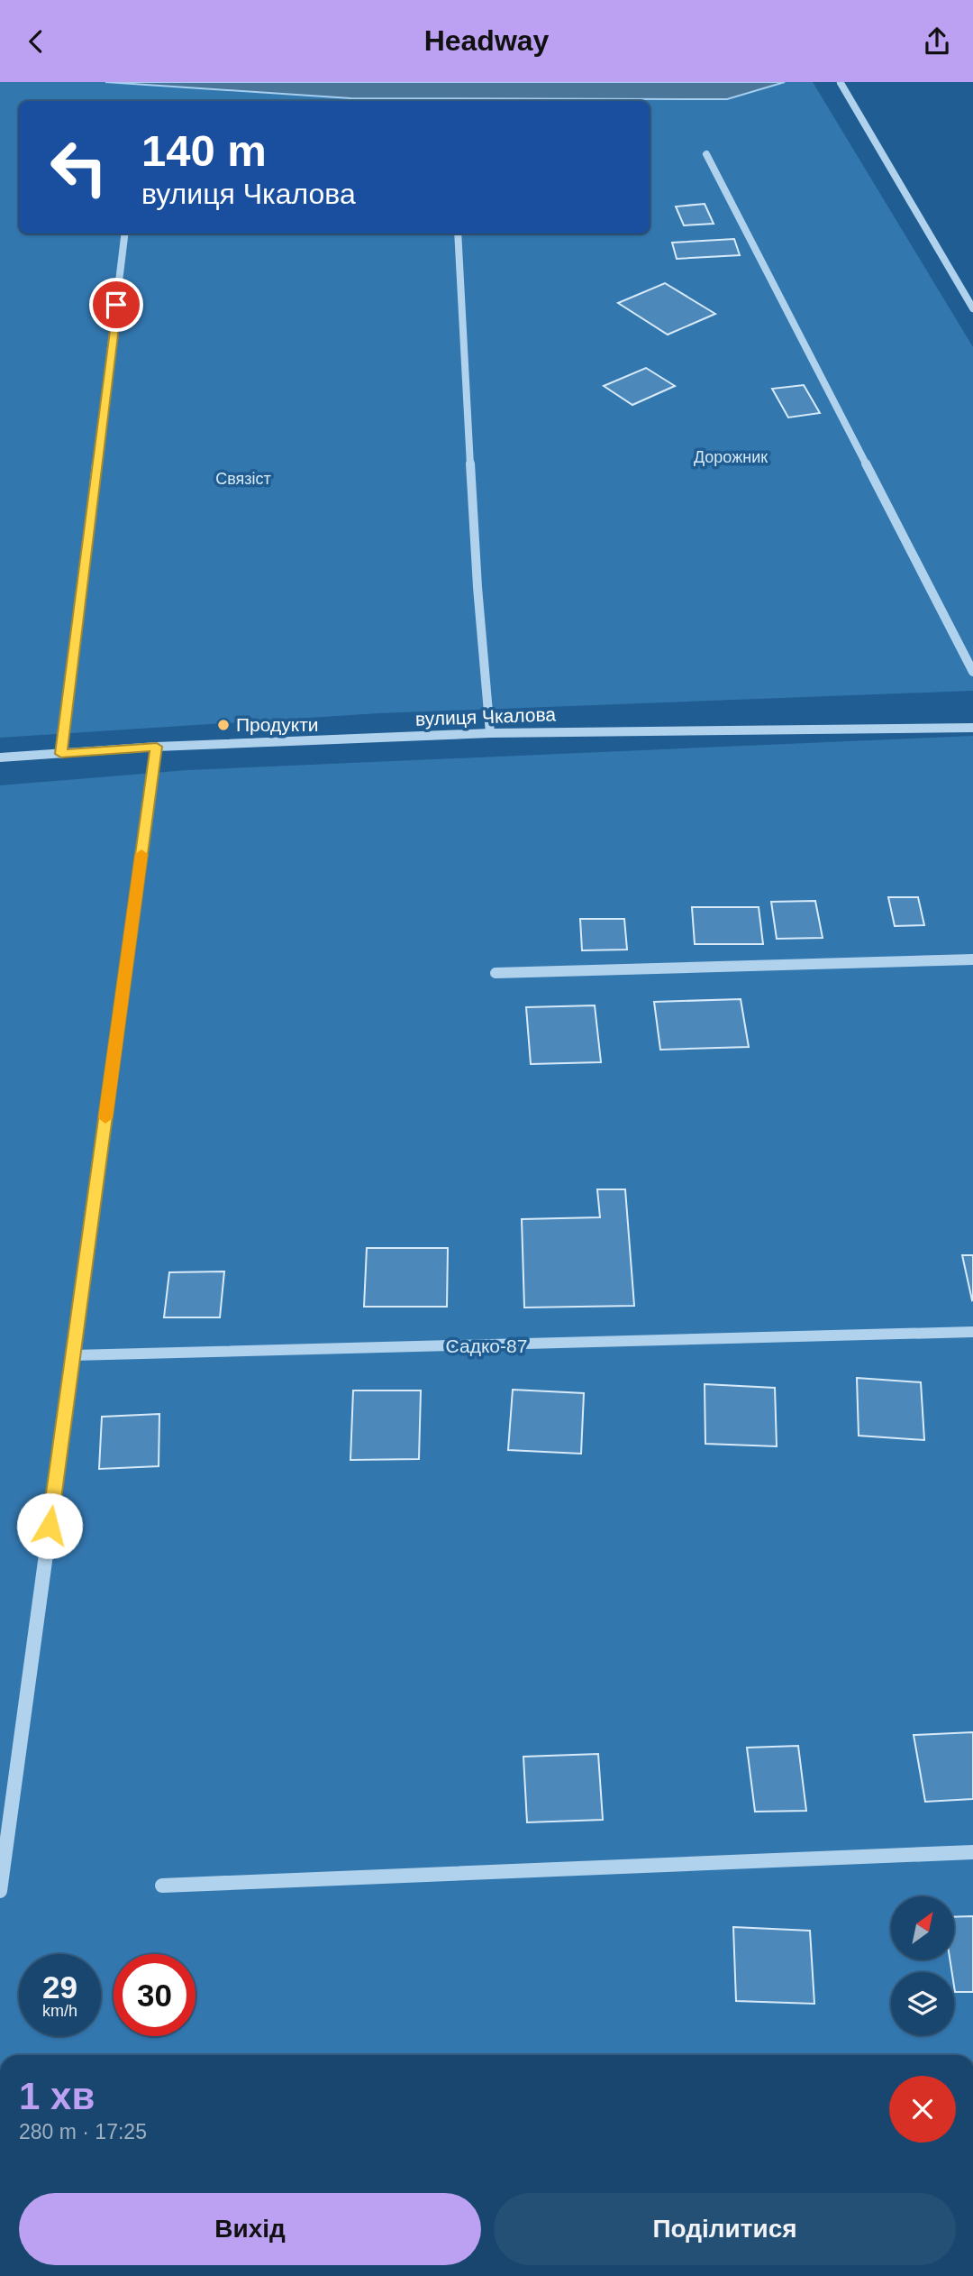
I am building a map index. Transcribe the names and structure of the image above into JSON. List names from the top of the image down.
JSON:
{
  "streets": {
    "street": ["вулиця Чкалова"]
  },
  "parks": ["Дорожник", "Связіст", "Садко-87"],
  "places": ["Продукти"],
  "north": "top right",
  "page": {
    "header": "Headway",
    "turn": ["140 m", "вулиця Чкалова"],
    "speed": "29 km/h",
    "limit": "30",
    "heading": ["1 хв", "280 m · 17:25"],
    "buttons": ["Вихід", "Поділитися"]
  }
}
